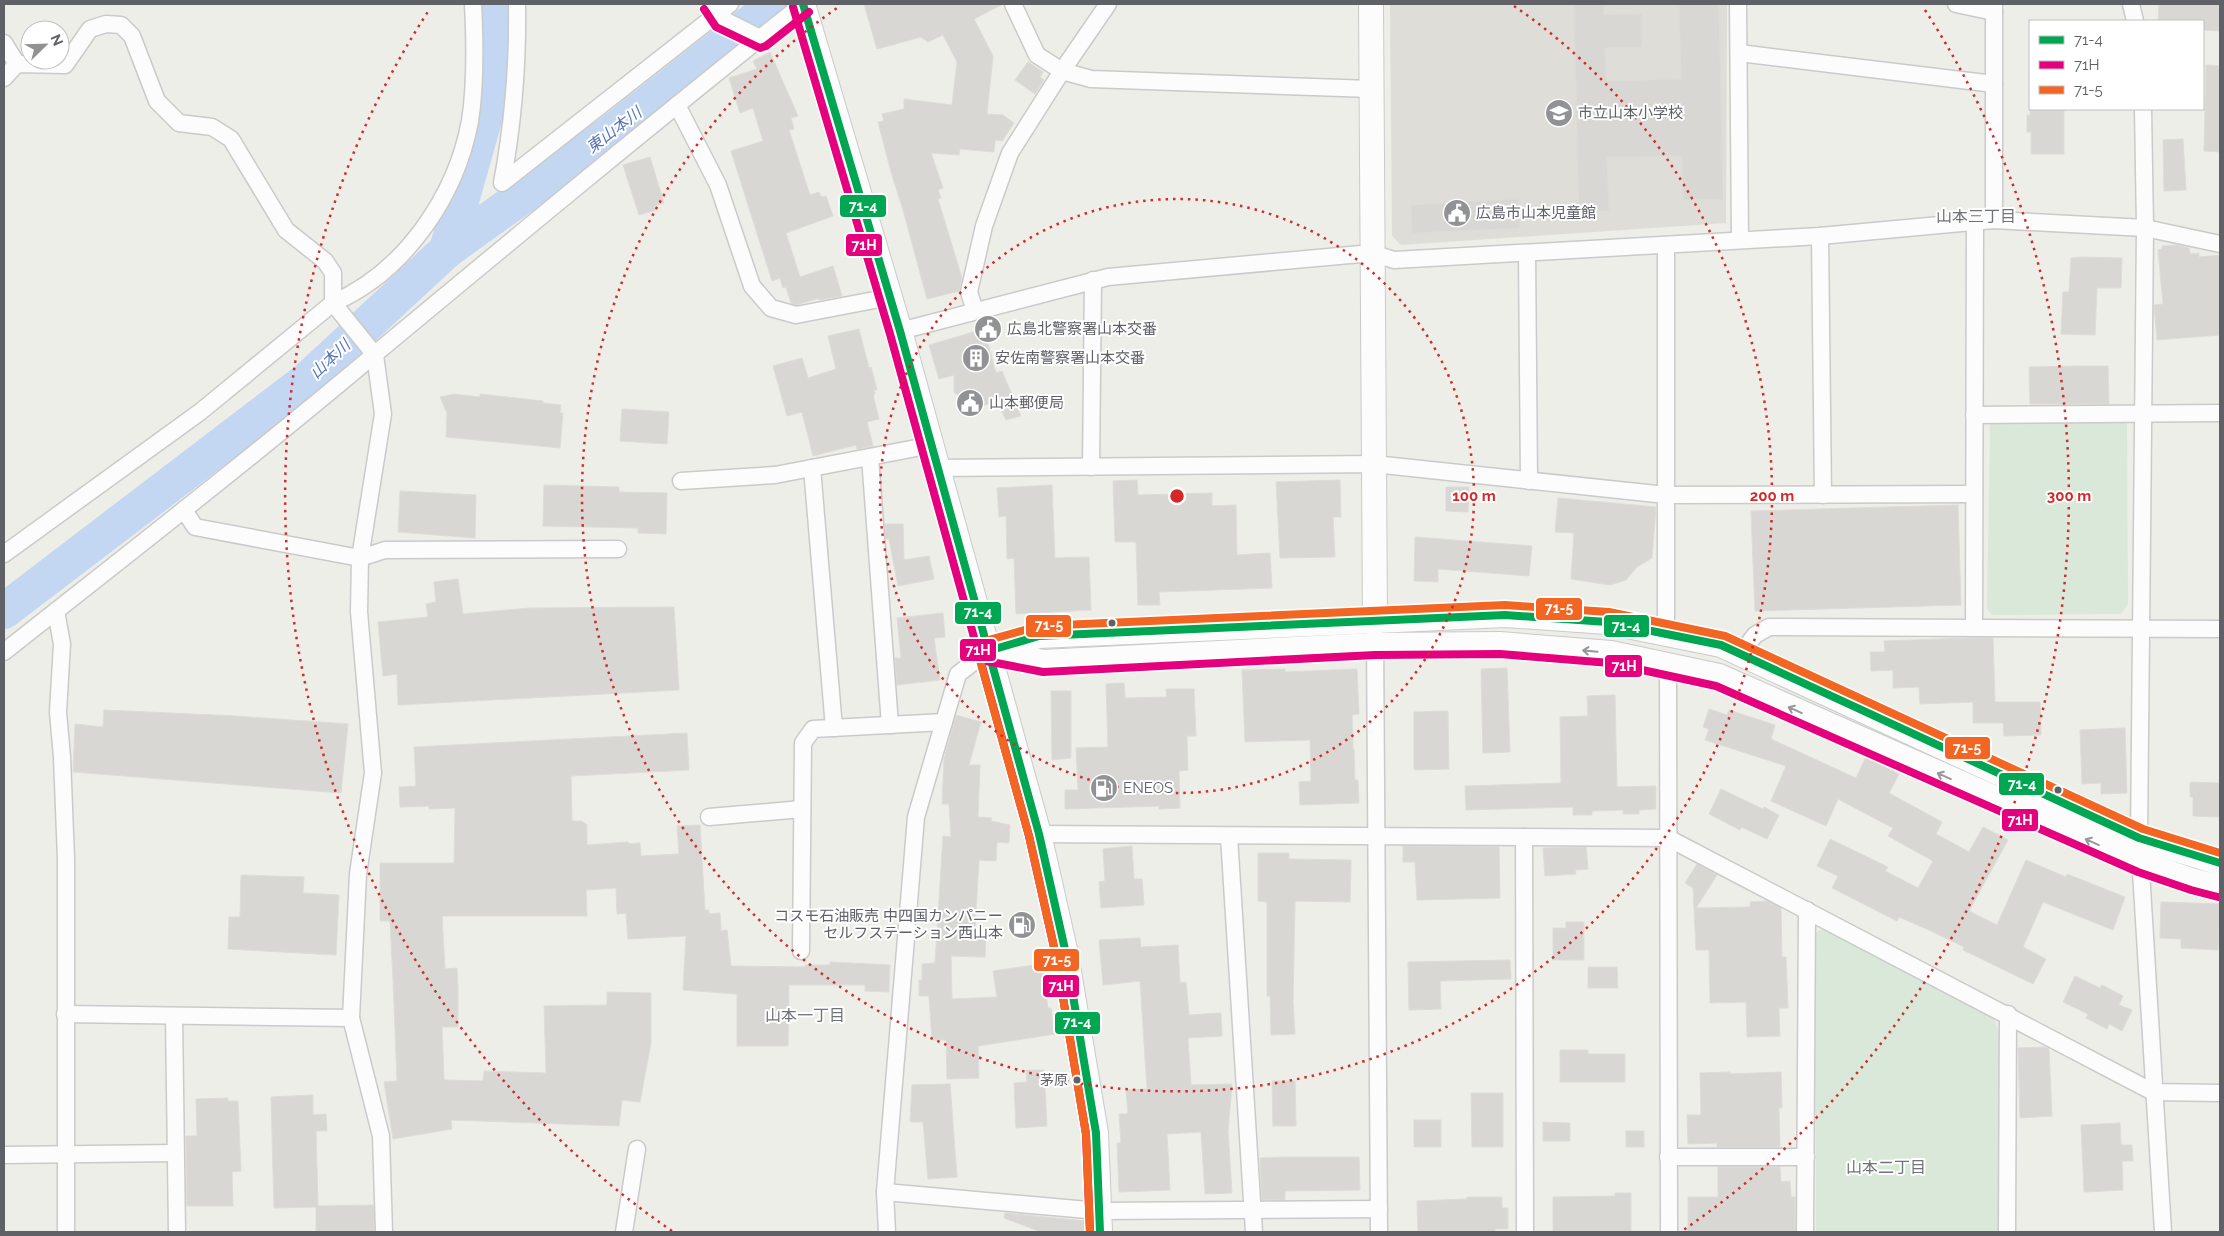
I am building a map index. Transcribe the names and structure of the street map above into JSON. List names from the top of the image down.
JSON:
{
  "districts": ["山本三丁目", "山本一丁目", "山本二丁目"],
  "water": ["東山本川", "山本川"],
  "places": {
    "school or university": ["市立山本小学校"],
    "public building": ["広島市山本児童館", "広島北警察署山本交番", "山本郵便局"],
    "building": ["安佐南警察署山本交番"],
    "fuel station": ["ENEOS", "コスモ石油販売 中四国カンパニー セルフステーション西山本"],
    "other": ["茅原"]
  },
  "lines": ["transit line 71-4", "transit line 71H", "transit line 71-5"],
  "legend": ["71-4", "71H", "71-5"],
  "north": "top right",
  "rings": ["100 m", "200 m", "300 m"]
}
